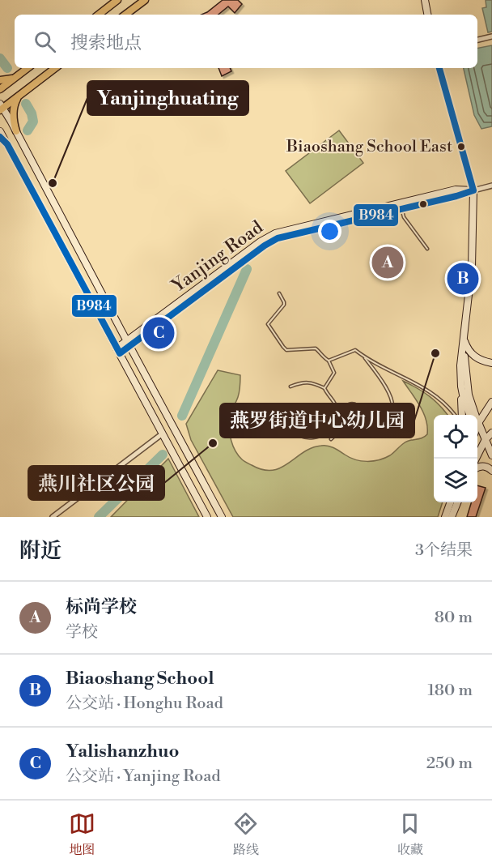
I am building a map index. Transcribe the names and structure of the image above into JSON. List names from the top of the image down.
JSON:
{
  "streets": {
    "main road": ["Yanjing Road"]
  },
  "places": [
    "Biaoshang School East",
    "Yanjinghuating",
    "燕罗街道中心幼儿园",
    "燕川社区公园"
  ],
  "lines": ["transit line B984"],
  "page": {
    "search": "搜索地点",
    "pins": ["A", "B", "C"],
    "heading": ["附近", "3个结果"],
    "list": [
      {
        "mark": "A",
        "name": "标尚学校",
        "note": "学校",
        "value": "80 m"
      },
      {
        "mark": "B",
        "name": "Biaoshang School",
        "note": "公交站 · Honghu Road",
        "value": "180 m"
      },
      {
        "mark": "C",
        "name": "Yalishanzhuo",
        "note": "公交站 · Yanjing Road",
        "value": "250 m"
      }
    ],
    "nav": ["地图", "路线", "收藏"]
  }
}
